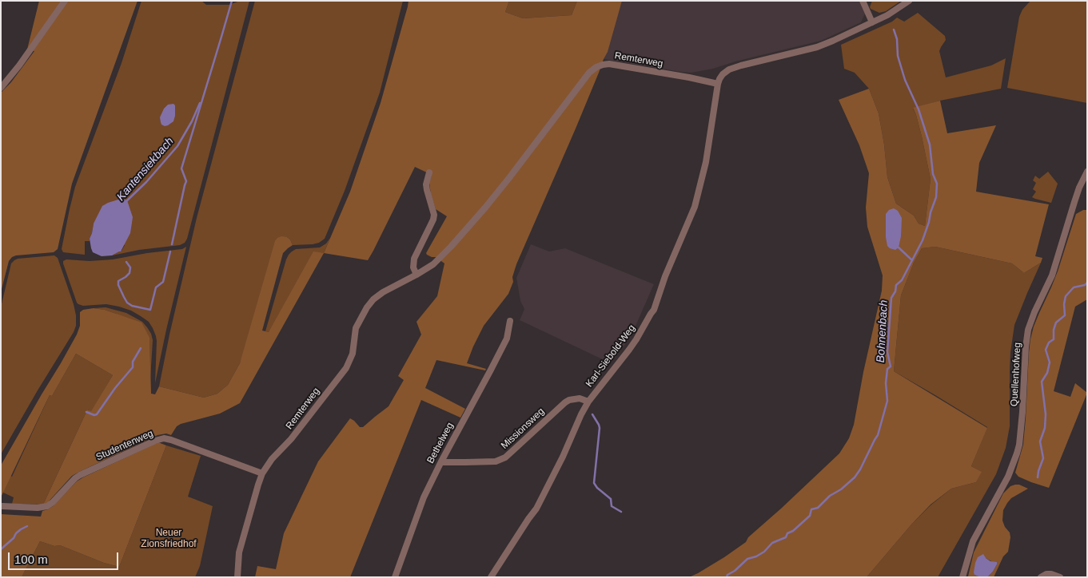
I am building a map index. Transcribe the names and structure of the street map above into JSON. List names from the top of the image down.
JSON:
{
  "streets": {
    "street": [
      "Remterweg",
      "Karl-Siebold-Weg",
      "Quellenhofweg",
      "Missionsweg",
      "Bethelweg",
      "Studentenweg"
    ]
  },
  "crossings": [
    ["Remterweg", "Karl-Siebold-Weg"],
    ["Remterweg", "Studentenweg"],
    ["Karl-Siebold-Weg", "Missionsweg"],
    ["Missionsweg", "Bethelweg"]
  ],
  "water": ["Kantensiekbach", "Bohnenbach"],
  "parks": ["Neuer Zionsfriedhof"],
  "scale_bar": "100 m"
}
